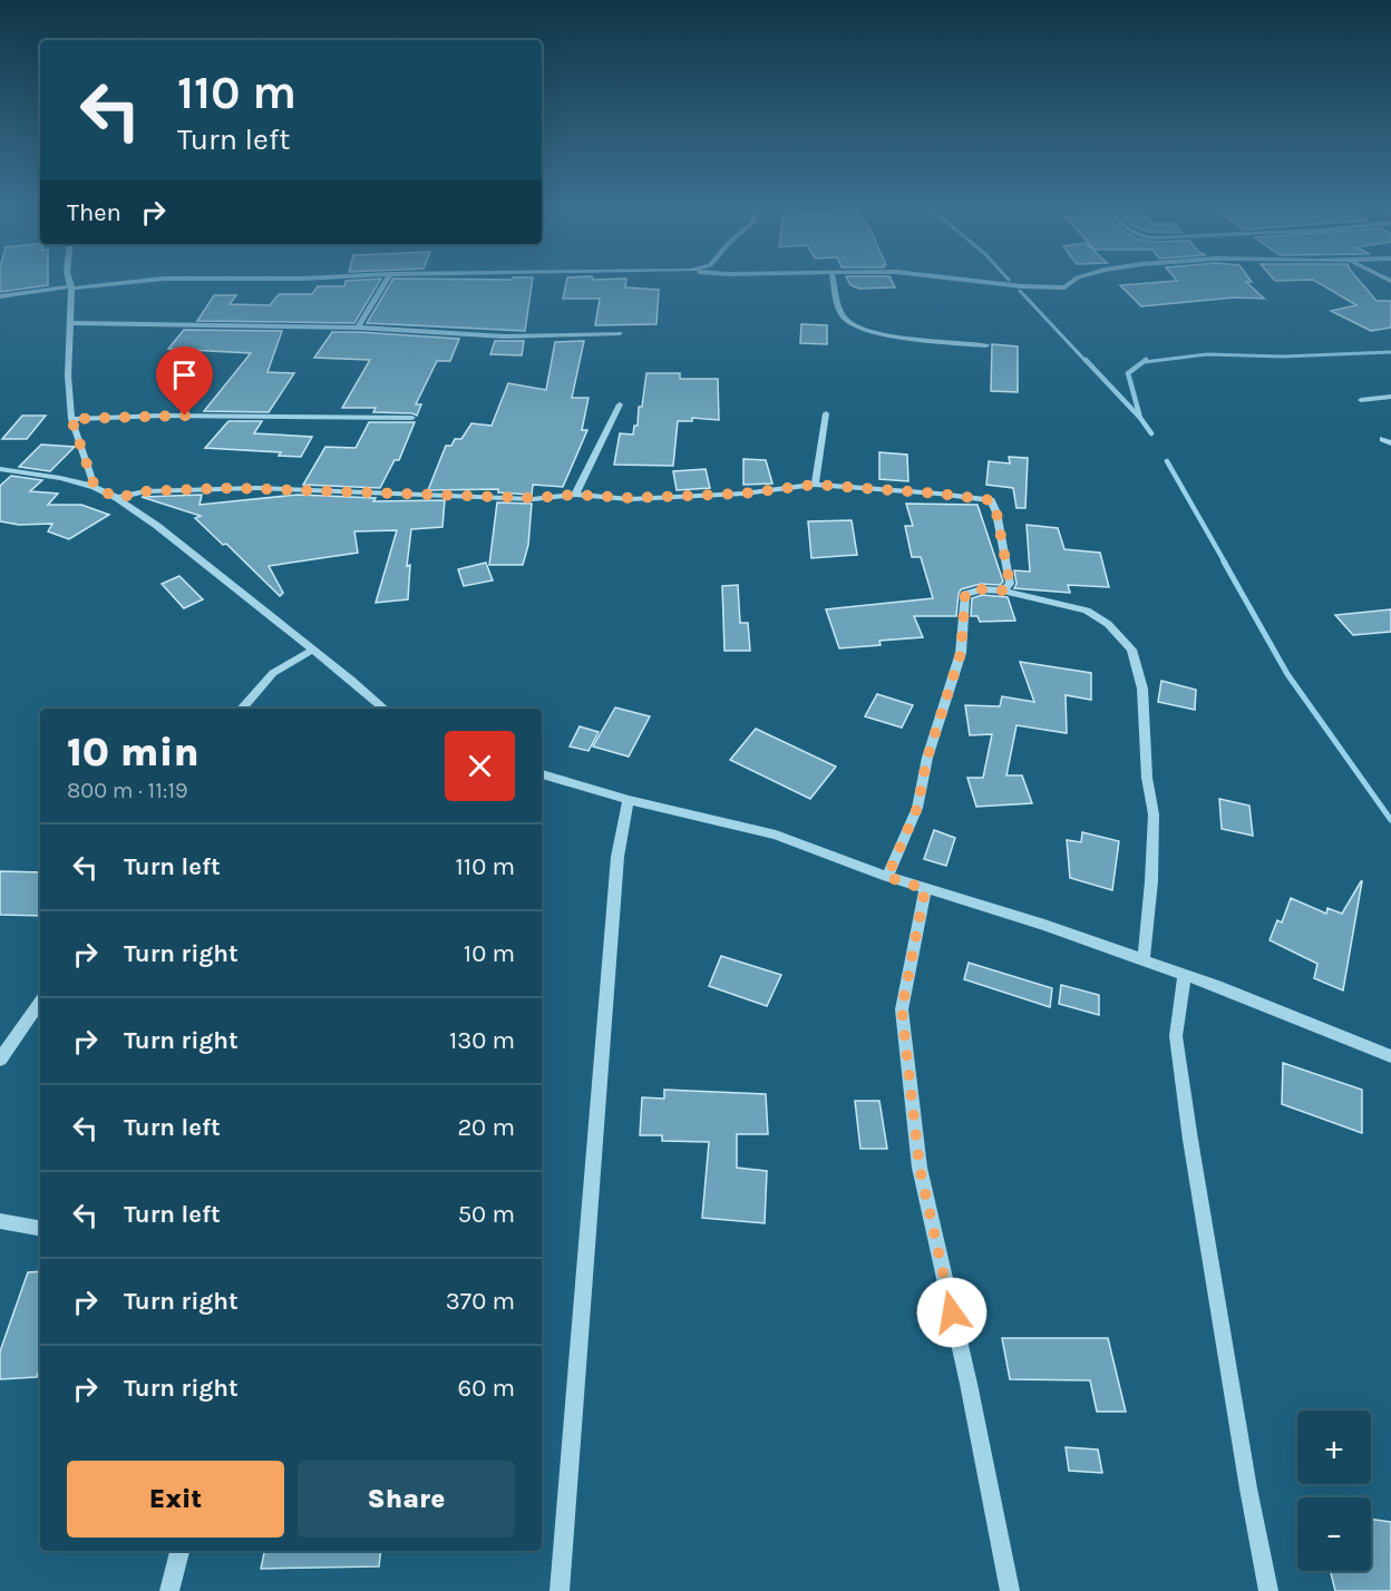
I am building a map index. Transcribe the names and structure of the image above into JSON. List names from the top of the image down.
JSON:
{
  "page": {
    "turn": ["110 m", "Turn left"],
    "then": "Then",
    "heading": ["10 min", "800 m · 11:19"],
    "list": [
      {
        "name": "Turn left",
        "value": "110 m"
      },
      {
        "name": "Turn right",
        "value": "10 m"
      },
      {
        "name": "Turn right",
        "value": "130 m"
      },
      {
        "name": "Turn left",
        "value": "20 m"
      },
      {
        "name": "Turn left",
        "value": "50 m"
      },
      {
        "name": "Turn right",
        "value": "370 m"
      },
      {
        "name": "Turn right",
        "value": "60 m"
      }
    ],
    "map_buttons": ["+", "−"],
    "buttons": ["Exit", "Share"]
  }
}
